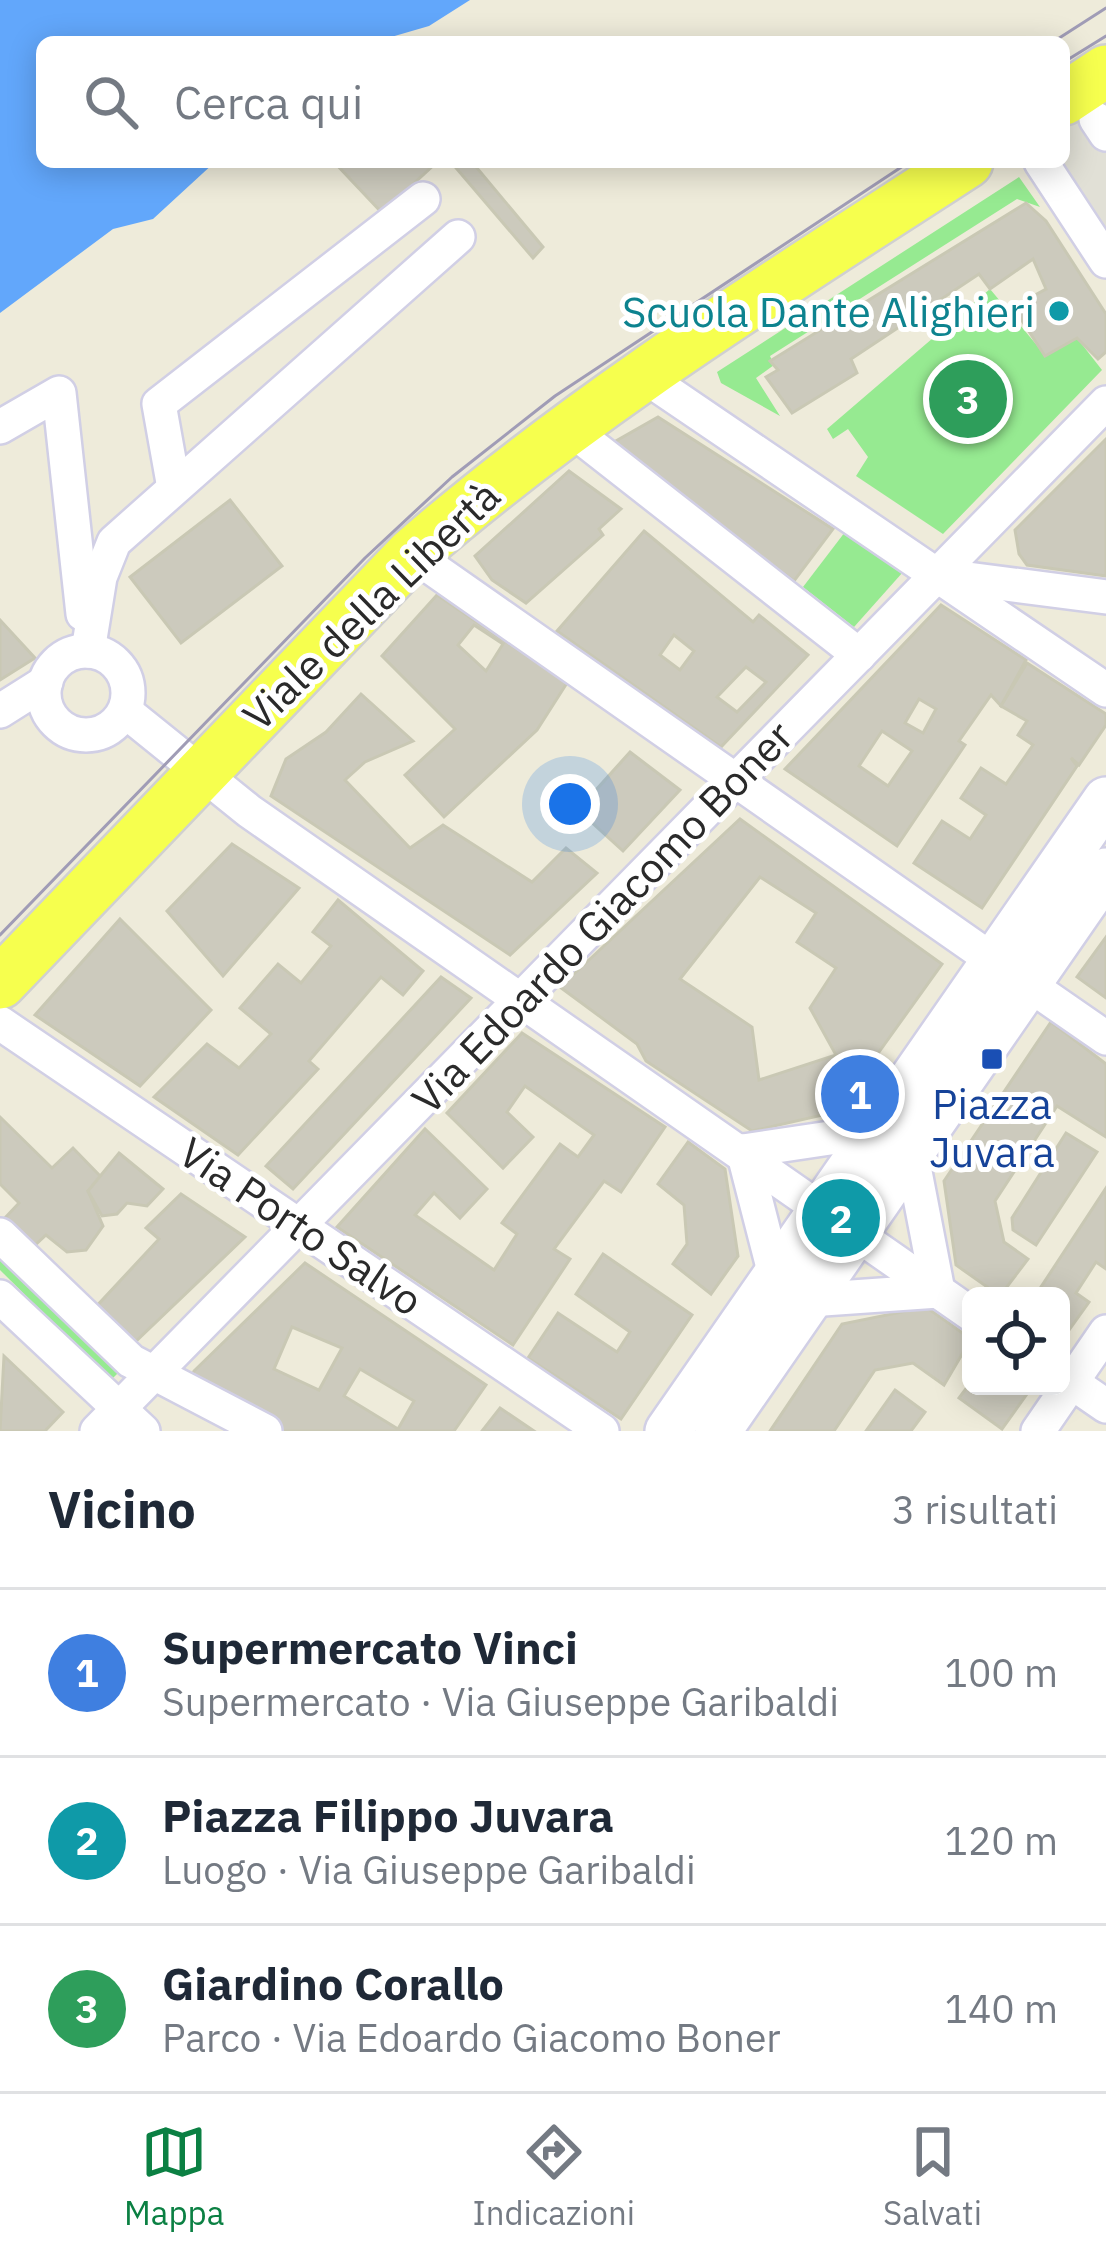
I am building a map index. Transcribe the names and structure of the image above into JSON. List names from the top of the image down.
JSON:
{
  "streets": {
    "main road": ["Viale della Libertà"],
    "street": ["Via Edoardo Giacomo Boner", "Via Porto Salvo"]
  },
  "crossings": [
    ["Via Edoardo Giacomo Boner", "Via Porto Salvo"]
  ],
  "places": {
    "other": ["Scuola Dante Alighieri"],
    "transit": ["Piazza Juvara"]
  },
  "page": {
    "search": "Cerca qui",
    "pins": ["3", "1", "2"],
    "heading": ["Vicino", "3 risultati"],
    "list": [
      {
        "mark": "1",
        "name": "Supermercato Vinci",
        "note": "Supermercato · Via Giuseppe Garibaldi",
        "value": "100 m"
      },
      {
        "mark": "2",
        "name": "Piazza Filippo Juvara",
        "note": "Luogo · Via Giuseppe Garibaldi",
        "value": "120 m"
      },
      {
        "mark": "3",
        "name": "Giardino Corallo",
        "note": "Parco · Via Edoardo Giacomo Boner",
        "value": "140 m"
      }
    ],
    "nav": ["Mappa", "Indicazioni", "Salvati"]
  }
}
